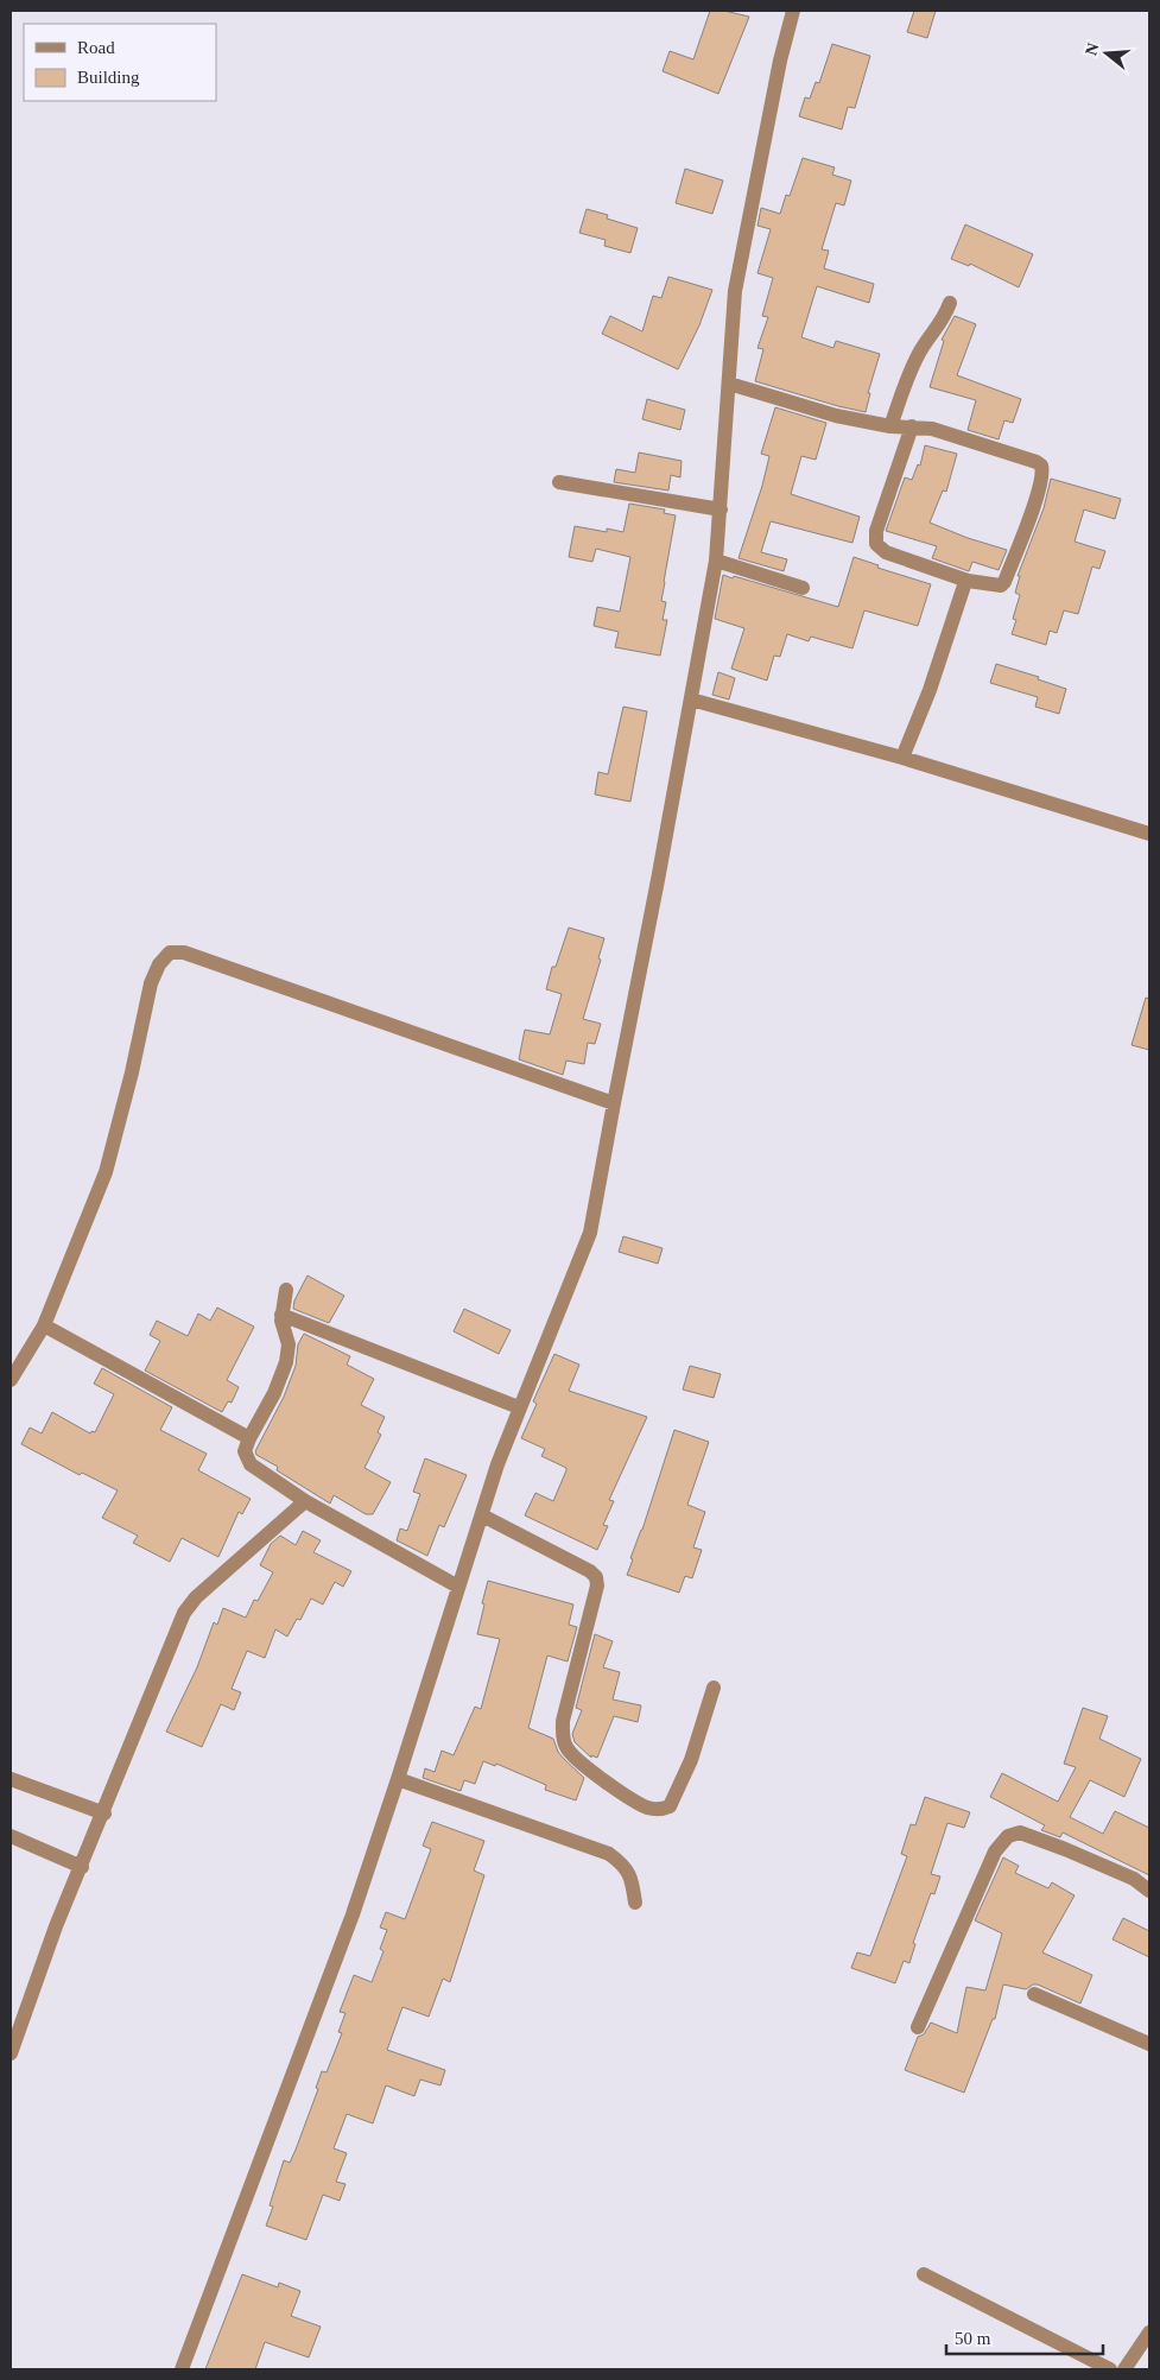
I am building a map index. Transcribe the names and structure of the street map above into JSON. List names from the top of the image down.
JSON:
{
  "legend": ["Road", "Building"],
  "scale_bar": "50 m",
  "north": "left"
}
